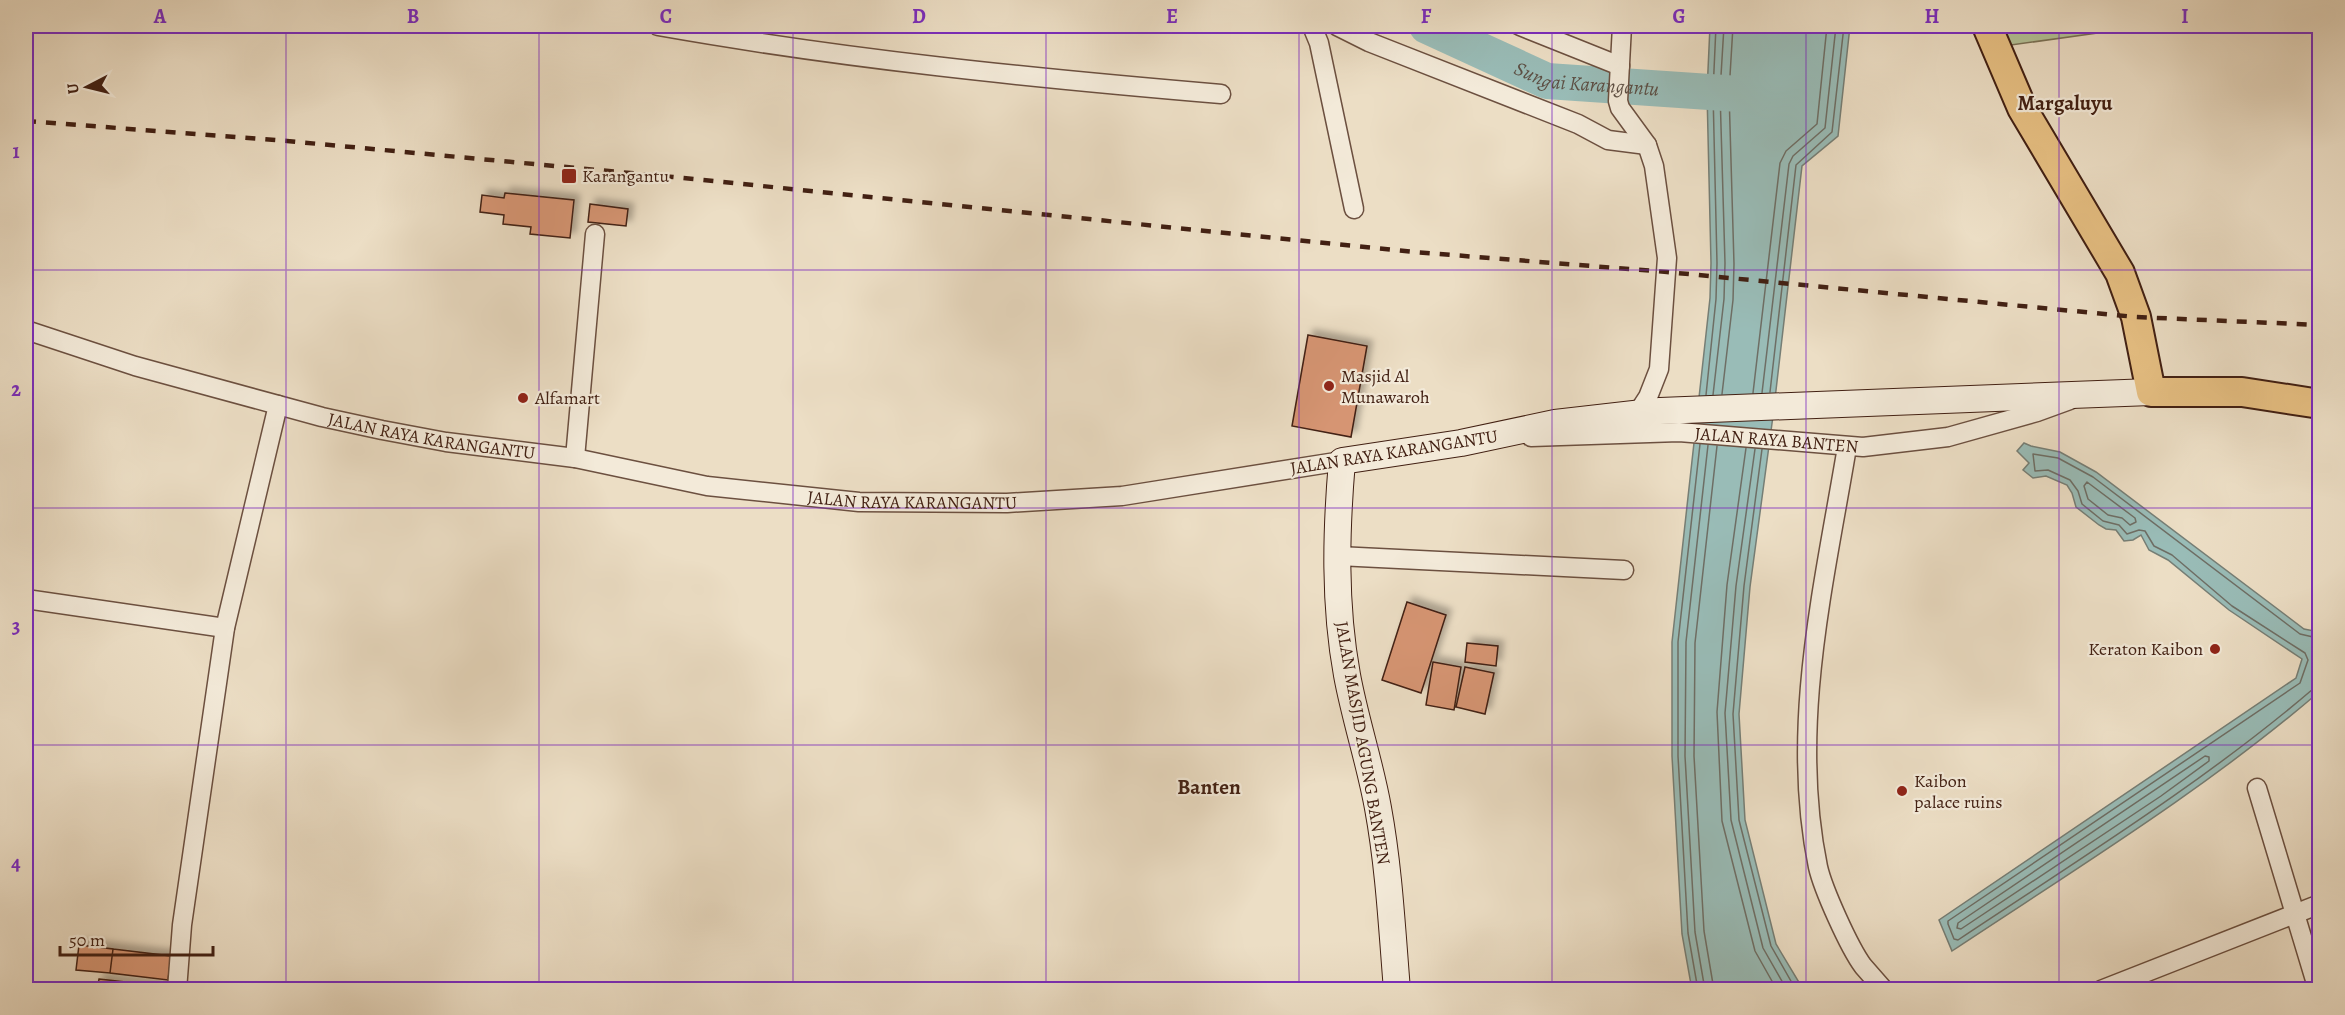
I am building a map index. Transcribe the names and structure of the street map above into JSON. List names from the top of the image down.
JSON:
{
  "streets": {
    "main road": ["JALAN RAYA KARANGANTU", "JALAN RAYA BANTEN", "JALAN MASJID AGUNG BANTEN"]
  },
  "crossings": [
    ["JALAN RAYA KARANGANTU", "JALAN RAYA BANTEN"],
    ["JALAN RAYA KARANGANTU", "JALAN MASJID AGUNG BANTEN"]
  ],
  "districts": ["Margaluyu", "Banten"],
  "water": ["Sungai Karangantu"],
  "places": {
    "transit": ["Karangantu"],
    "other": [
      "Masjid Al Munawaroh",
      "Alfamart",
      "Keraton Kaibon",
      "Kaibon palace ruins"
    ]
  },
  "scale_bar": "50 m",
  "north": "left",
  "grid": {
    "columns": [
      "A",
      "B",
      "C",
      "D",
      "E",
      "F",
      "G",
      "H",
      "I"
    ],
    "rows": [
      "1",
      "2",
      "3",
      "4"
    ]
  }
}
